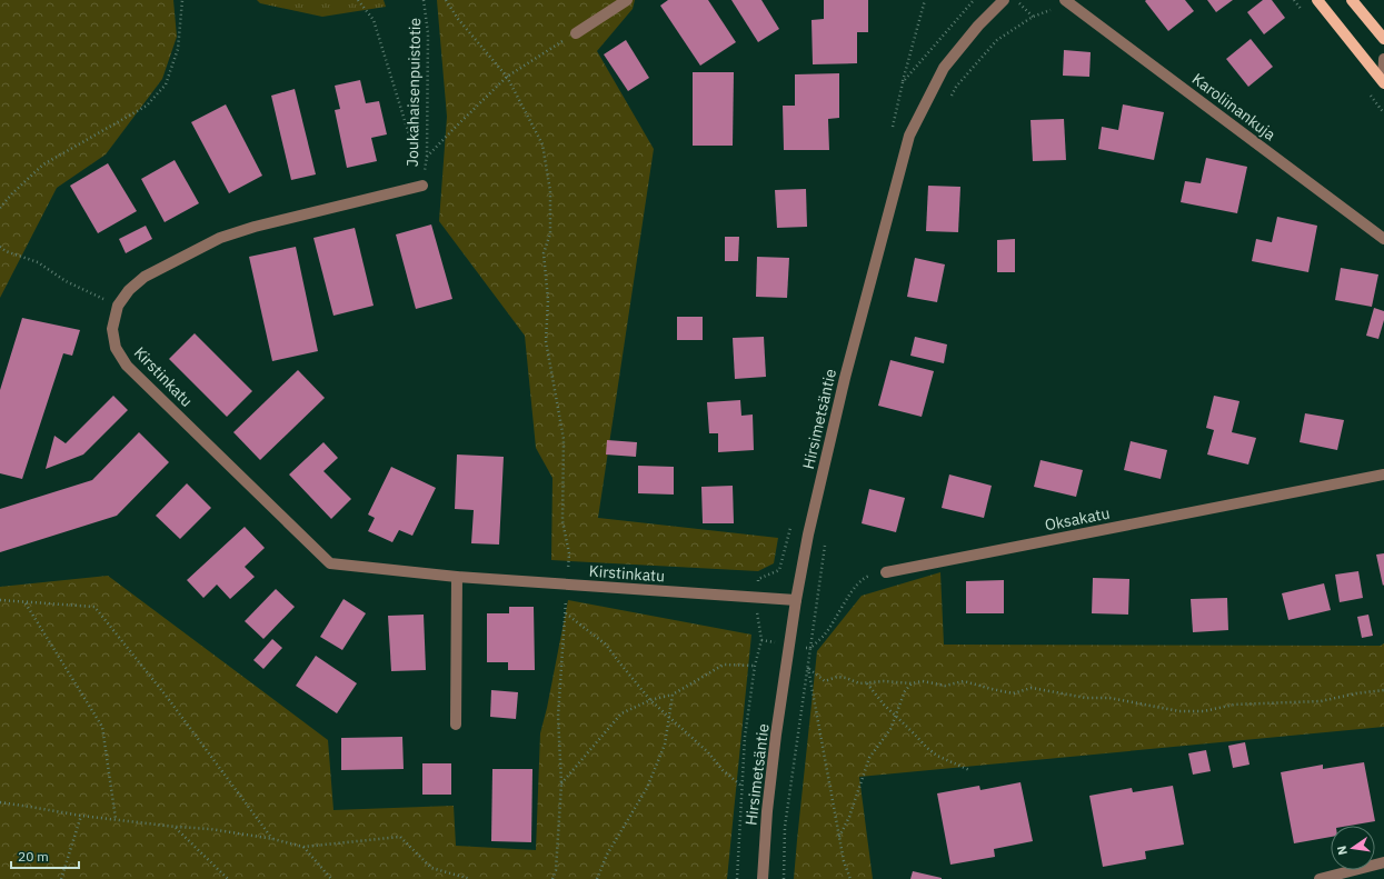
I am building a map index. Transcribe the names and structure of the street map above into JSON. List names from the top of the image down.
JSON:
{
  "streets": {
    "street": [
      "Karoliinankuja",
      "Kirstinkatu",
      "Hirsimetsäntie",
      "Oksakatu"
    ],
    "path": ["Joukahaisenpuistotie"]
  },
  "crossings": [
    ["Joukahaisenpuistotie", "Kirstinkatu"],
    ["Kirstinkatu", "Hirsimetsäntie"]
  ],
  "scale_bar": "20 m",
  "north": "left"
}
